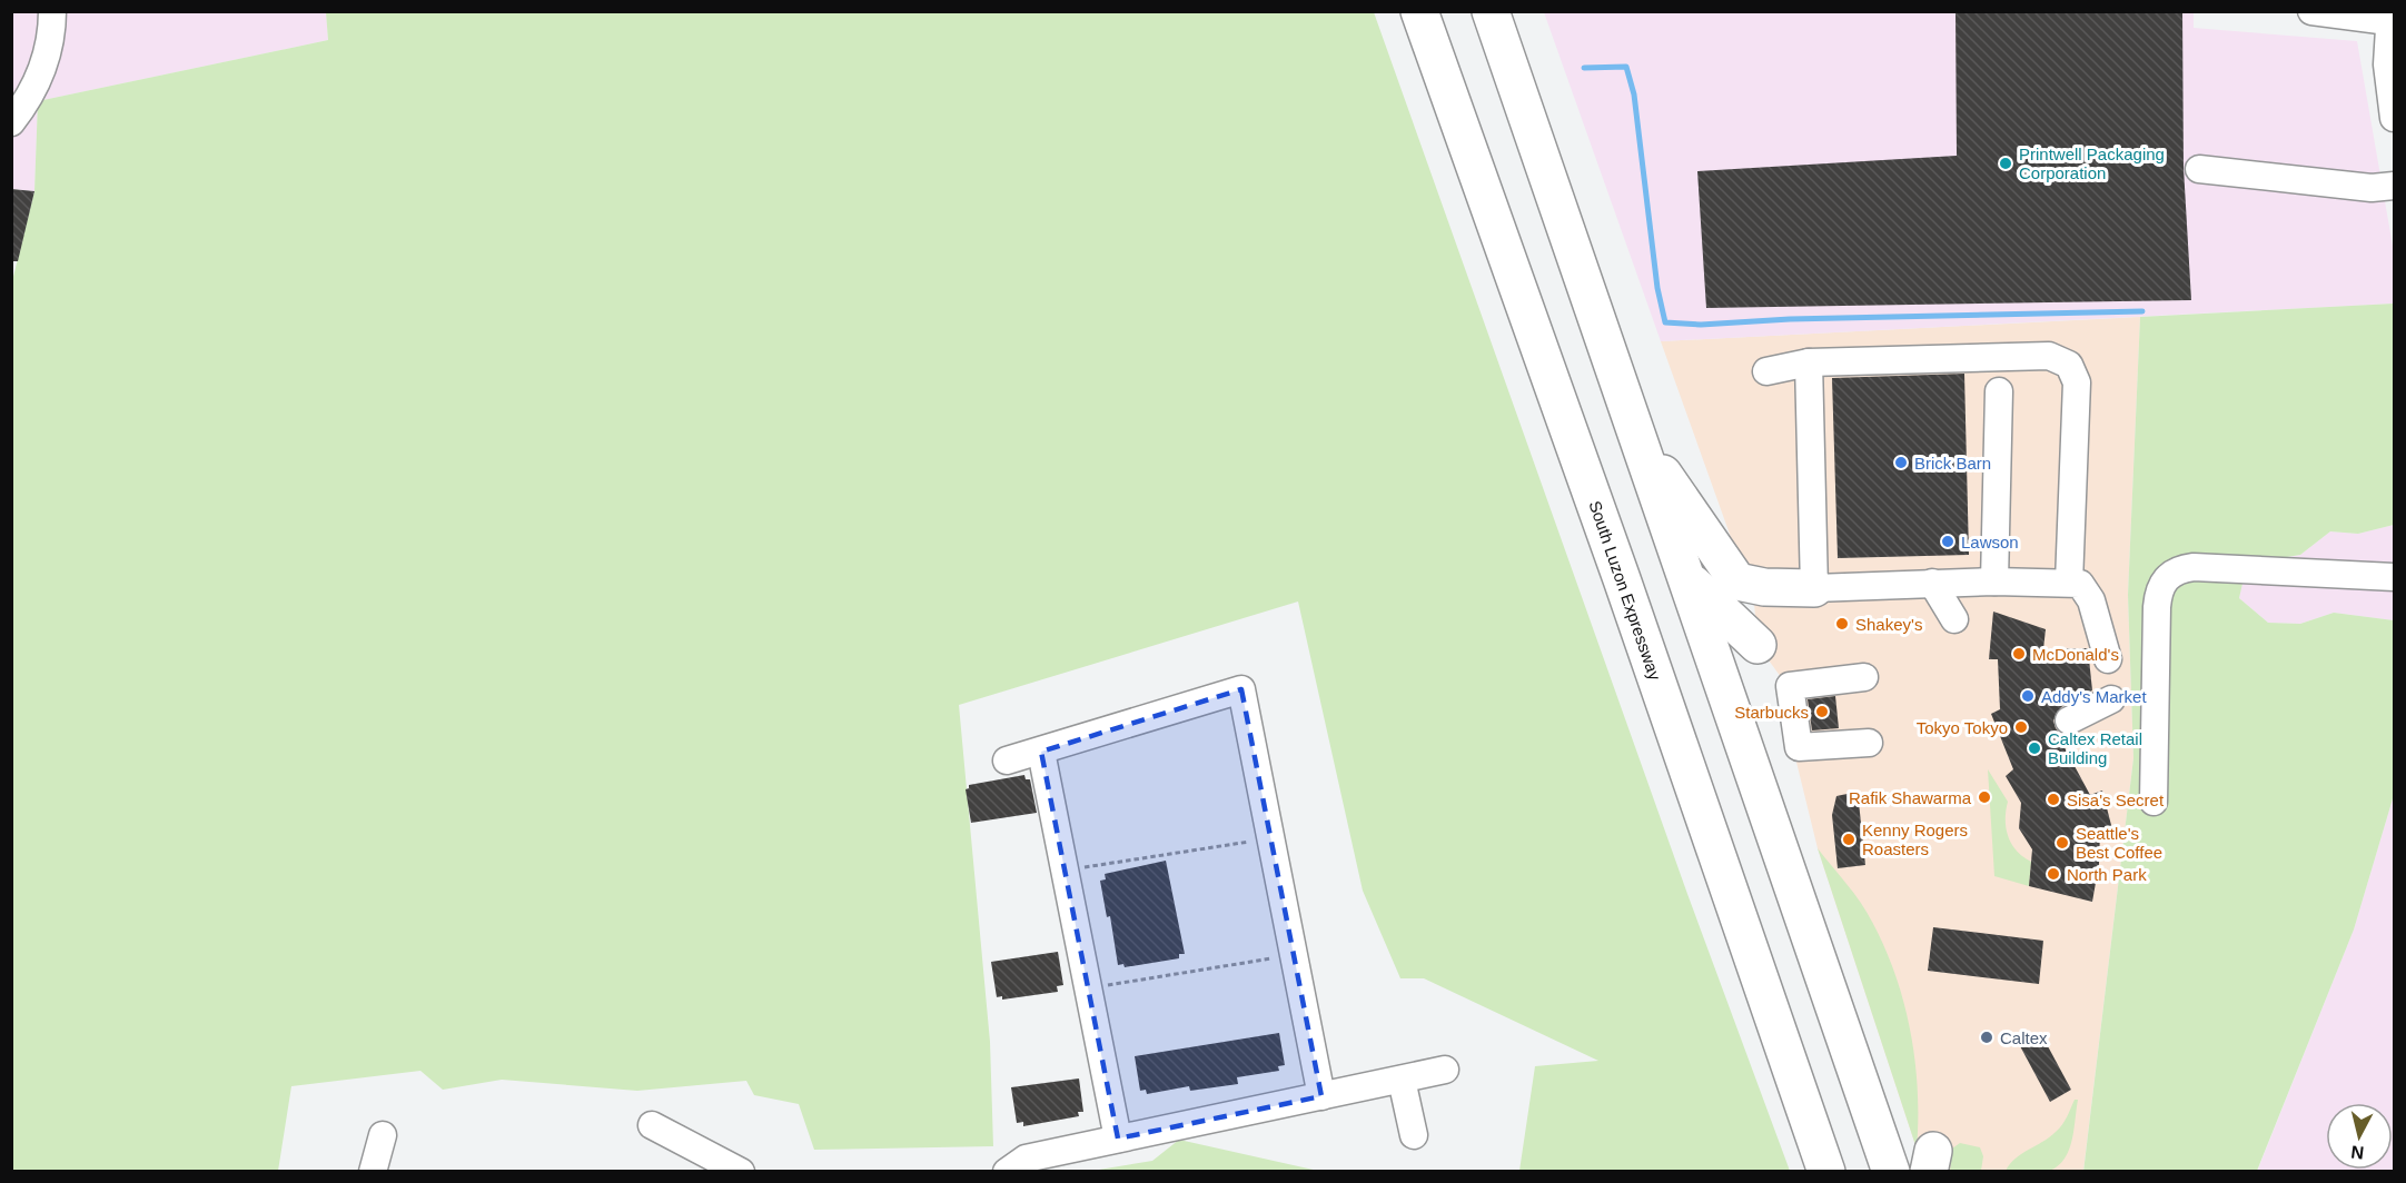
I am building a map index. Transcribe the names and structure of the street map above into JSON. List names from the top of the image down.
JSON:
{
  "streets": {
    "highway": ["South Luzon Expressway"]
  },
  "places": [
    "Printwell Packaging Corporation",
    "Brick Barn",
    "Lawson",
    "Shakey's",
    "McDonald's",
    "Addy's Market",
    "Starbucks",
    "Tokyo Tokyo",
    "Caltex Retail Building",
    "Rafik Shawarma",
    "Sisa's Secret",
    "Kenny Rogers Roasters",
    "Seattle's Best Coffee",
    "North Park",
    "Caltex"
  ],
  "north": "bottom"
}
